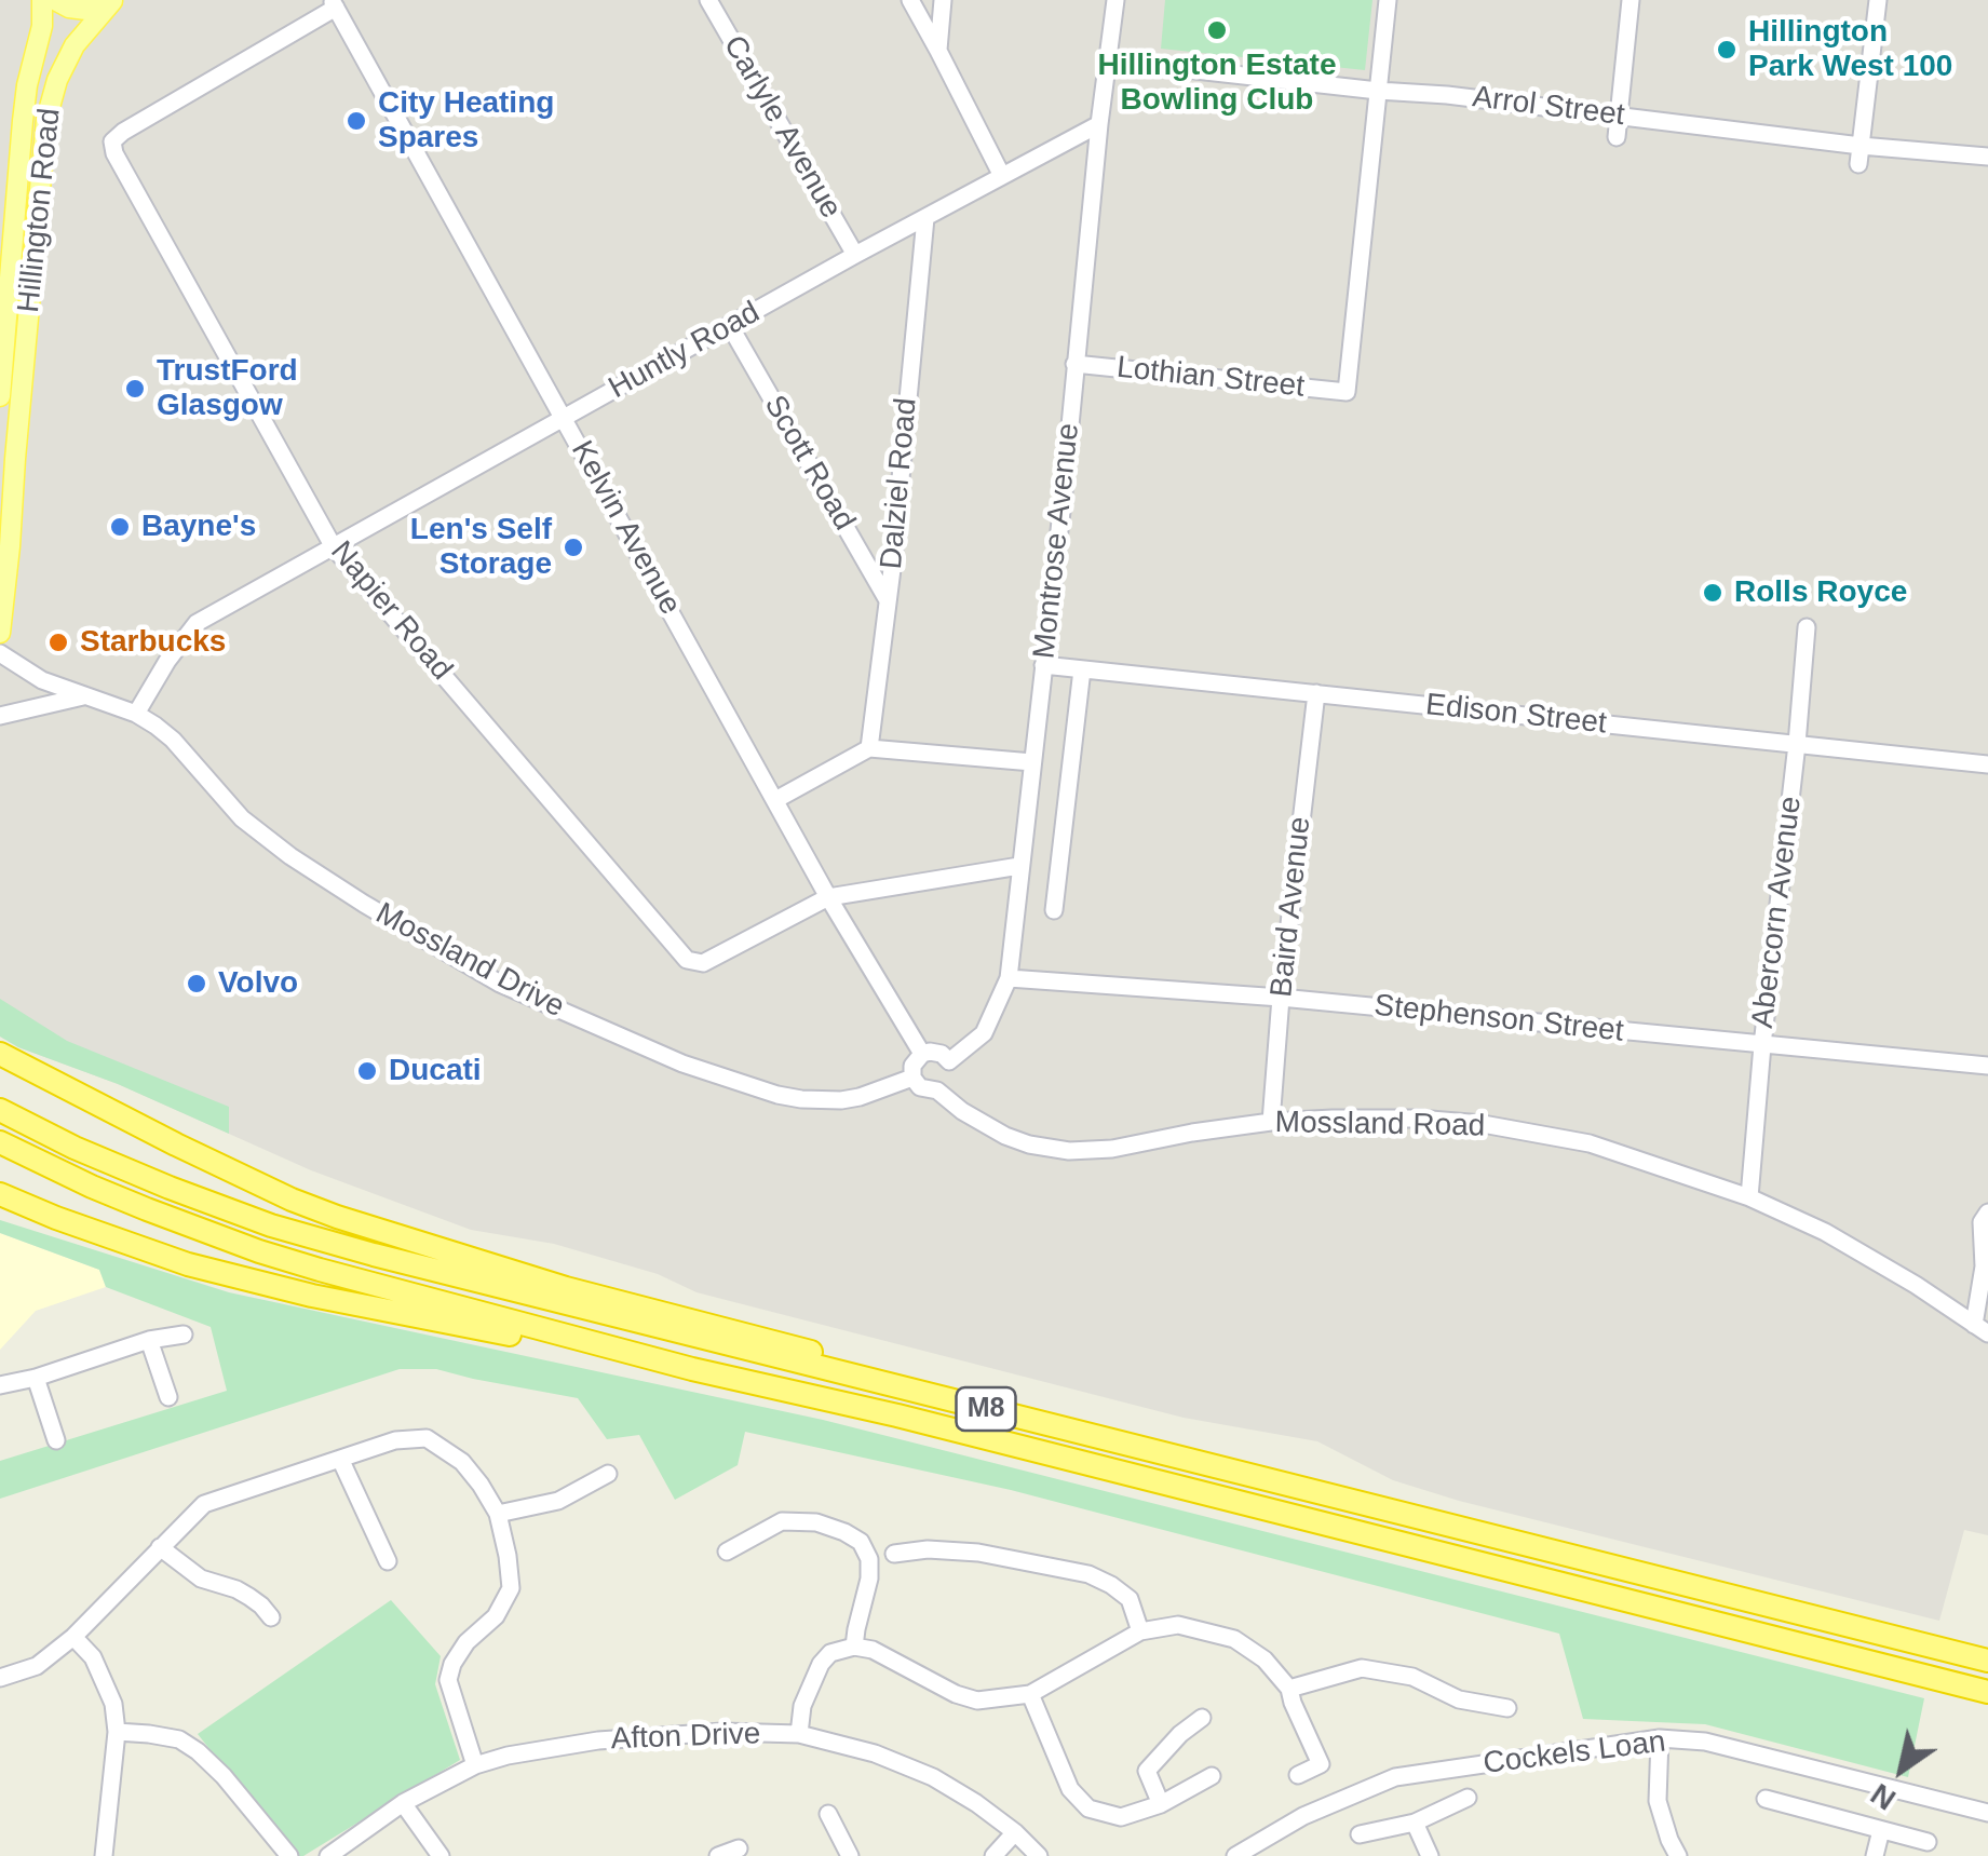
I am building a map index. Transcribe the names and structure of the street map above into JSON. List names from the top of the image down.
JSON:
{
  "streets": {
    "highway": ["M8"],
    "main road": ["Hillington Road"],
    "street": [
      "Arrol Street",
      "Carlyle Avenue",
      "Huntly Road",
      "Lothian Street",
      "Scott Road",
      "Dalziel Road",
      "Kelvin Avenue",
      "Montrose Avenue",
      "Napier Road",
      "Edison Street",
      "Baird Avenue",
      "Abercorn Avenue",
      "Mossland Drive",
      "Stephenson Street",
      "Mossland Road",
      "Afton Drive",
      "Cockels Loan"
    ]
  },
  "crossings": [
    ["Arrol Street", "Lothian Street"],
    ["Arrol Street", "Montrose Avenue"],
    ["Carlyle Avenue", "Huntly Road"],
    ["Huntly Road", "Scott Road"],
    ["Huntly Road", "Dalziel Road"],
    ["Huntly Road", "Kelvin Avenue"],
    ["Huntly Road", "Montrose Avenue"],
    ["Huntly Road", "Napier Road"],
    ["Huntly Road", "Mossland Drive"],
    ["Lothian Street", "Montrose Avenue"],
    ["Scott Road", "Dalziel Road"],
    ["Kelvin Avenue", "Montrose Avenue"],
    ["Kelvin Avenue", "Napier Road"],
    ["Kelvin Avenue", "Mossland Drive"],
    ["Kelvin Avenue", "Mossland Road"],
    ["Montrose Avenue", "Napier Road"],
    ["Montrose Avenue", "Edison Street"],
    ["Montrose Avenue", "Mossland Drive"],
    ["Montrose Avenue", "Stephenson Street"],
    ["Montrose Avenue", "Mossland Road"],
    ["Edison Street", "Baird Avenue"],
    ["Edison Street", "Abercorn Avenue"],
    ["Baird Avenue", "Stephenson Street"],
    ["Baird Avenue", "Mossland Road"],
    ["Abercorn Avenue", "Stephenson Street"],
    ["Abercorn Avenue", "Mossland Road"],
    ["Mossland Drive", "Mossland Road"]
  ],
  "places": [
    "Hillington Estate Bowling Club",
    "Hillington Park West 100",
    "City Heating Spares",
    "TrustFord Glasgow",
    "Bayne's",
    "Len's Self Storage",
    "Rolls Royce",
    "Starbucks",
    "Volvo",
    "Ducati"
  ],
  "north": "bottom left"
}
